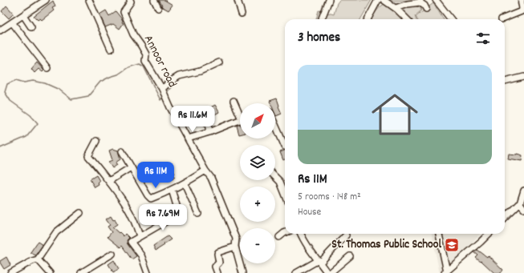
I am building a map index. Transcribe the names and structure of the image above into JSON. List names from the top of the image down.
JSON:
{
  "streets": {
    "street": ["Annoor road"]
  },
  "places": {
    "school or university": ["St. Thomas Public School"]
  },
  "north": "top right",
  "page": {
    "heading": "3 homes",
    "list": [
      {
        "name": "Rs 11M",
        "note": "5 rooms · 148 m² · House"
      }
    ],
    "map_buttons": ["+", "−"],
    "price": ["Rs 11.6M", "Rs 11M", "Rs 7.69M"]
  }
}
